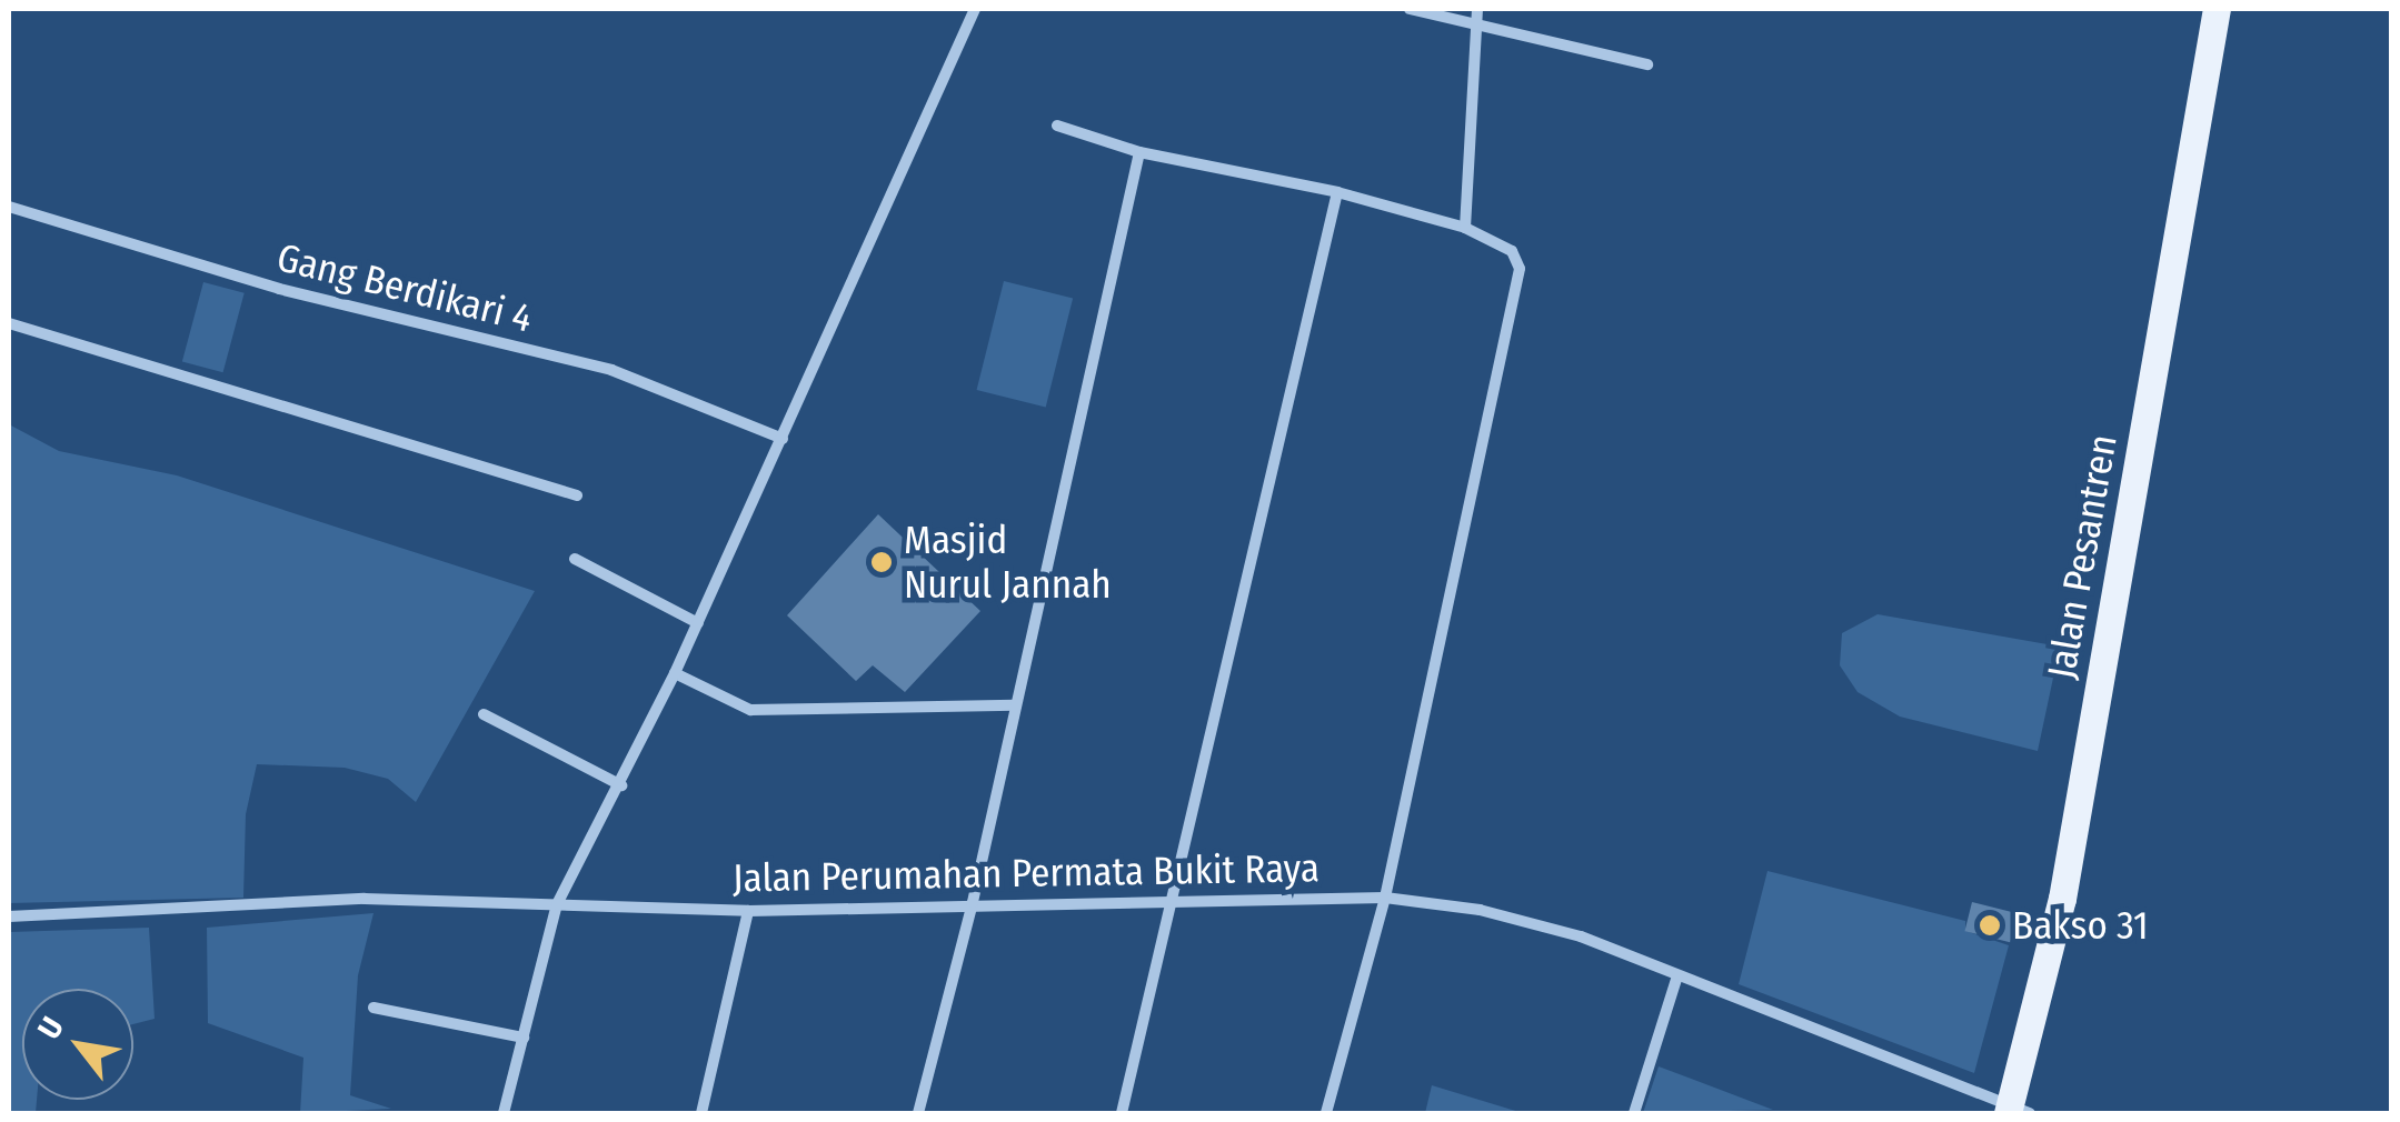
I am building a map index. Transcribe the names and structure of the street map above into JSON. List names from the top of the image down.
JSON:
{
  "streets": {
    "main road": ["Jalan Pesantren"],
    "street": ["Gang Berdikari 4", "Jalan Perumahan Permata Bukit Raya"]
  },
  "crossings": [
    ["Jalan Pesantren", "Jalan Perumahan Permata Bukit Raya"]
  ],
  "places": ["Masjid Nurul Jannah", "Bakso 31"],
  "north": "top left"
}
